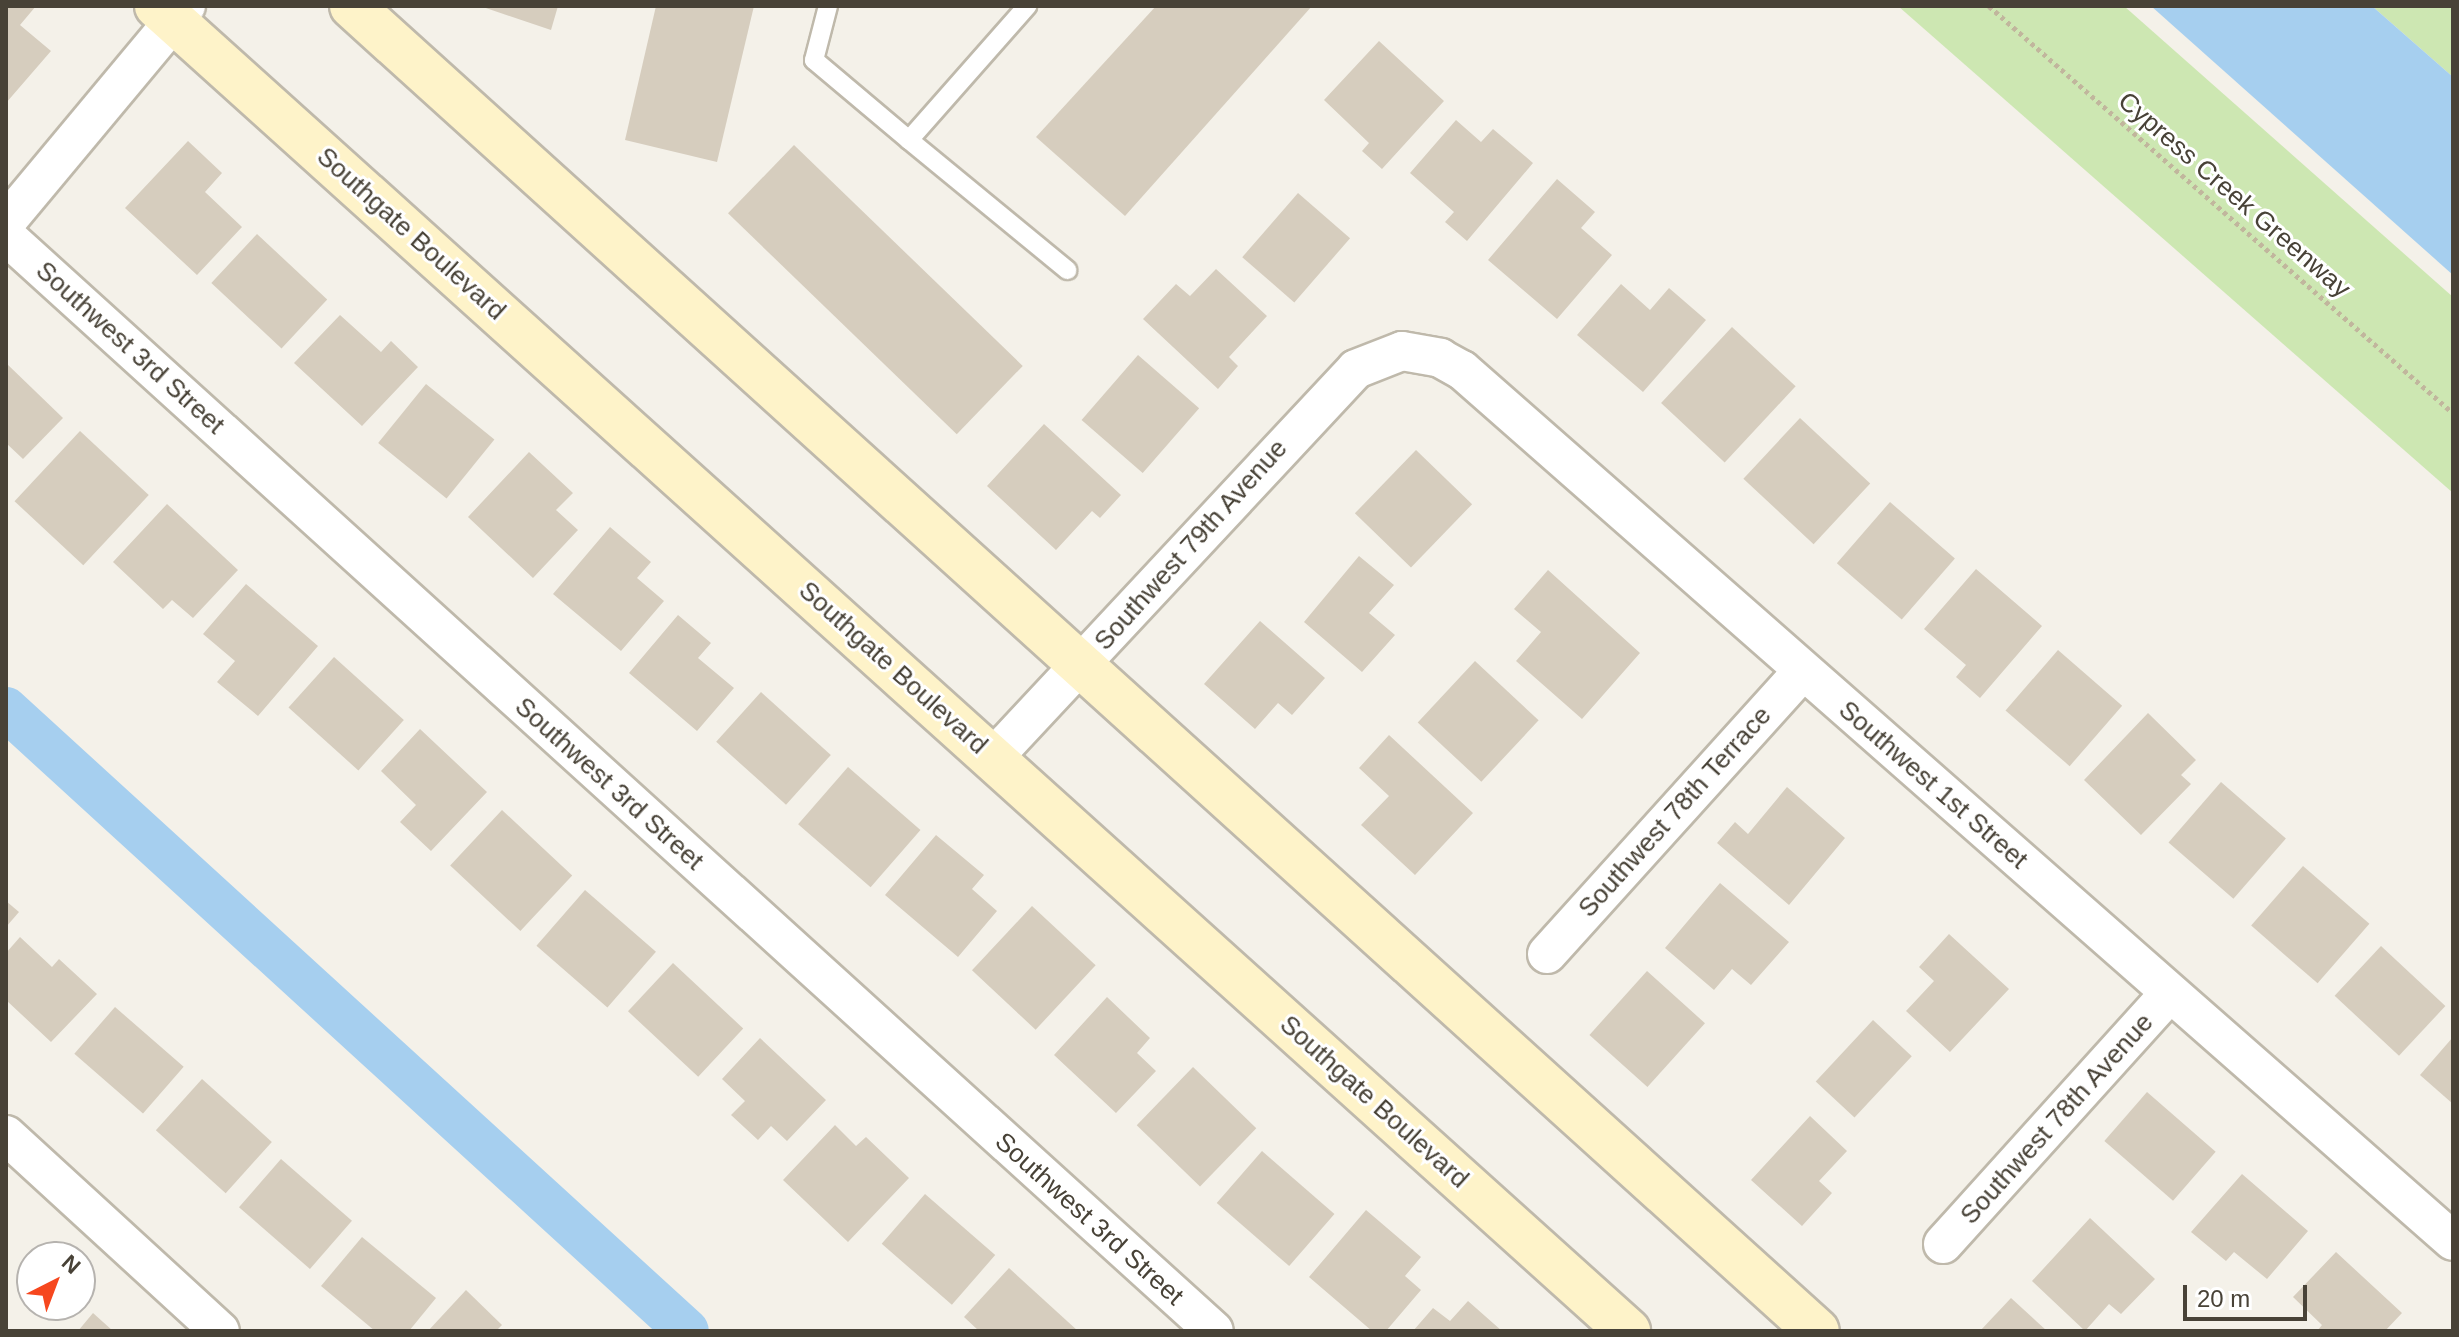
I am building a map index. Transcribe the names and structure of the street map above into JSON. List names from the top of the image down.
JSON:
{
  "streets": {
    "main road": ["Southgate Boulevard"],
    "street": [
      "Southwest 3rd Street",
      "Southwest 79th Avenue",
      "Southwest 1st Street",
      "Southwest 78th Terrace",
      "Southwest 78th Avenue"
    ],
    "path": ["Cypress Creek Greenway"]
  },
  "crossings": [
    ["Southgate Boulevard", "Southwest 79th Avenue"],
    ["Southwest 79th Avenue", "Southwest 1st Street"],
    ["Southwest 1st Street", "Southwest 78th Terrace"],
    ["Southwest 1st Street", "Southwest 78th Avenue"]
  ],
  "scale_bar": "20 m",
  "north": "top right"
}
